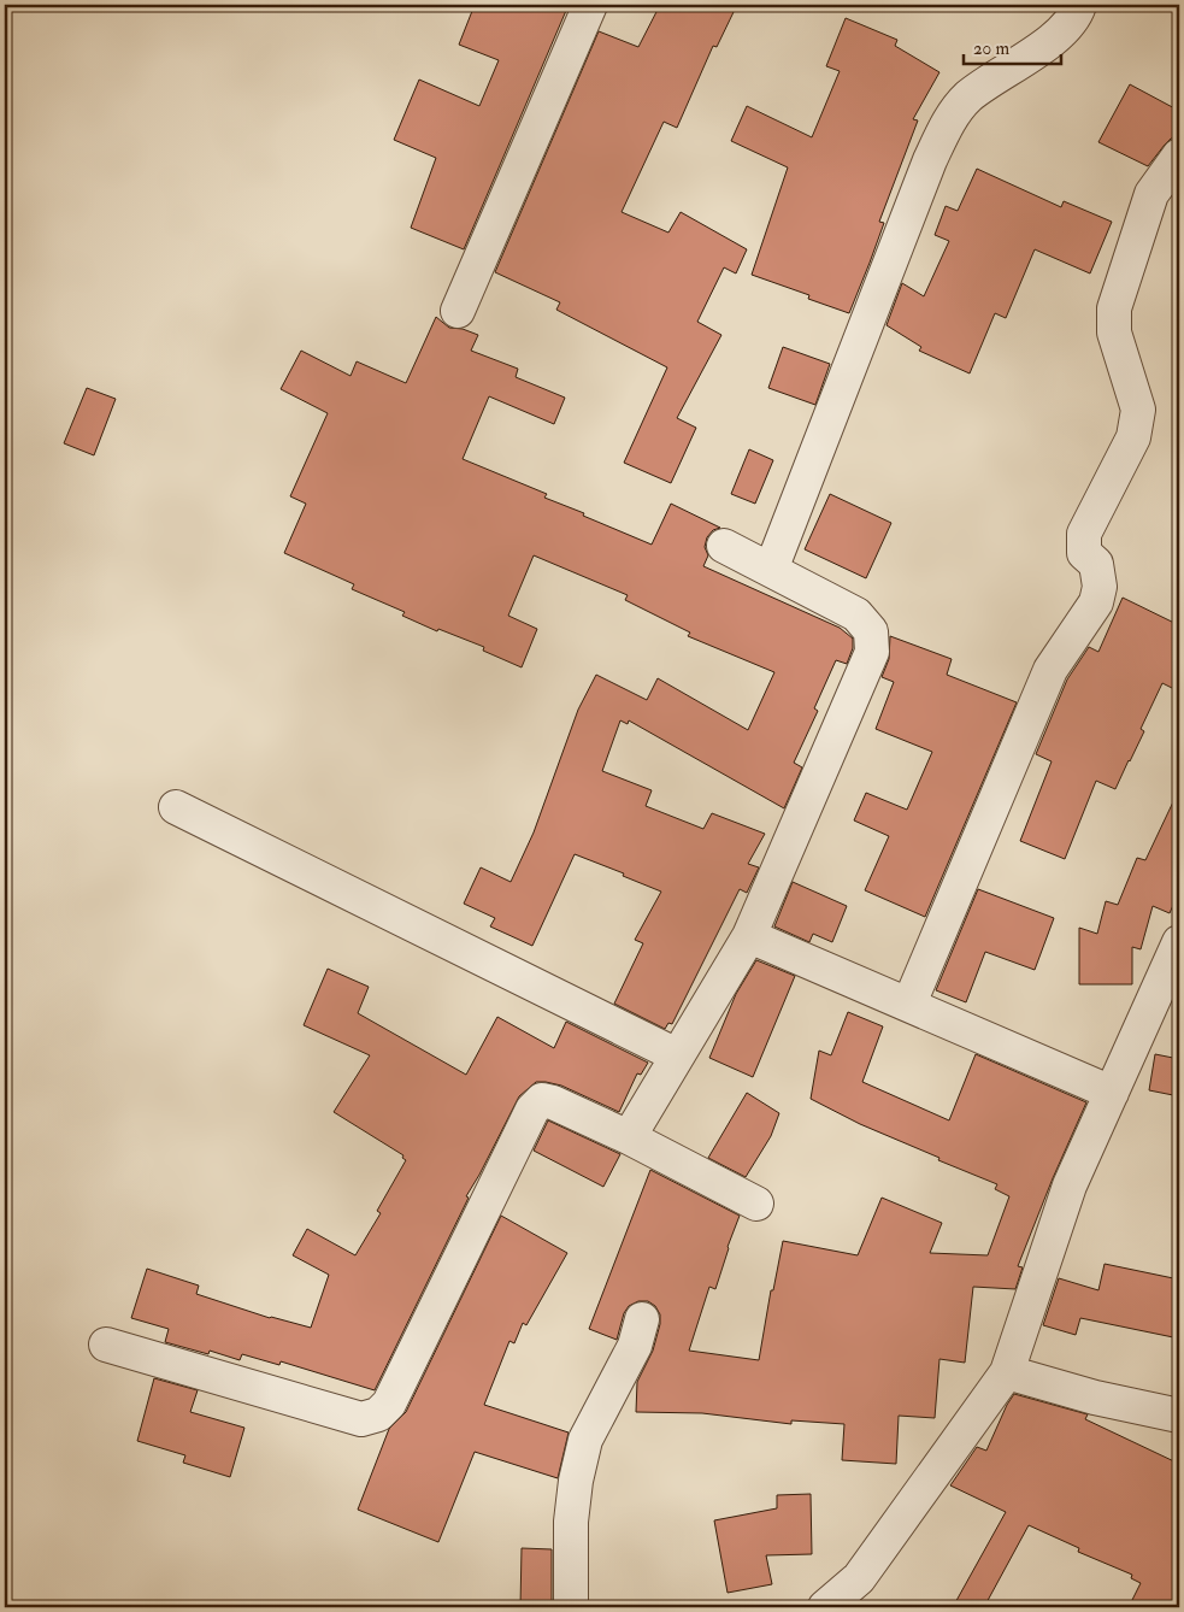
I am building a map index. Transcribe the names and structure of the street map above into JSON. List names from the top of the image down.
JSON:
{
  "scale_bar": "20 m"
}
